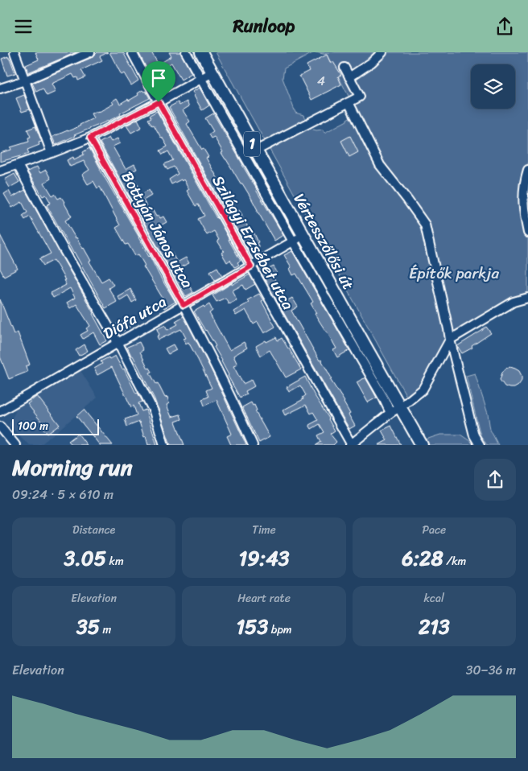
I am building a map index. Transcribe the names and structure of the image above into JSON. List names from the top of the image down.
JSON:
{
  "streets": {
    "main road": ["1", "Vértesszőlősi út"],
    "street": ["Bottyán János utca", "Szilágyi Erzsébet utca", "Diófa utca"]
  },
  "crossings": [
    ["Bottyán János utca", "Diófa utca"],
    ["Vértesszőlősi út", "Diófa utca"],
    ["Szilágyi Erzsébet utca", "Diófa utca"]
  ],
  "parks": ["Építők parkja"],
  "house_numbers": ["4"],
  "scale_bar": "100 m",
  "page": {
    "header": "Runloop",
    "scale": "100 m",
    "heading": ["Morning run", "09:24 · 5 × 610 m"],
    "stats": [
      ["Distance", "3.05 km"],
      ["Time", "19:43"],
      ["Pace", "6:28 /km"],
      ["Elevation", "35 m"],
      ["Heart rate", "153 bpm"],
      ["kcal", "213"]
    ],
    "chart": ["Elevation", "30–36 m"]
  }
}
